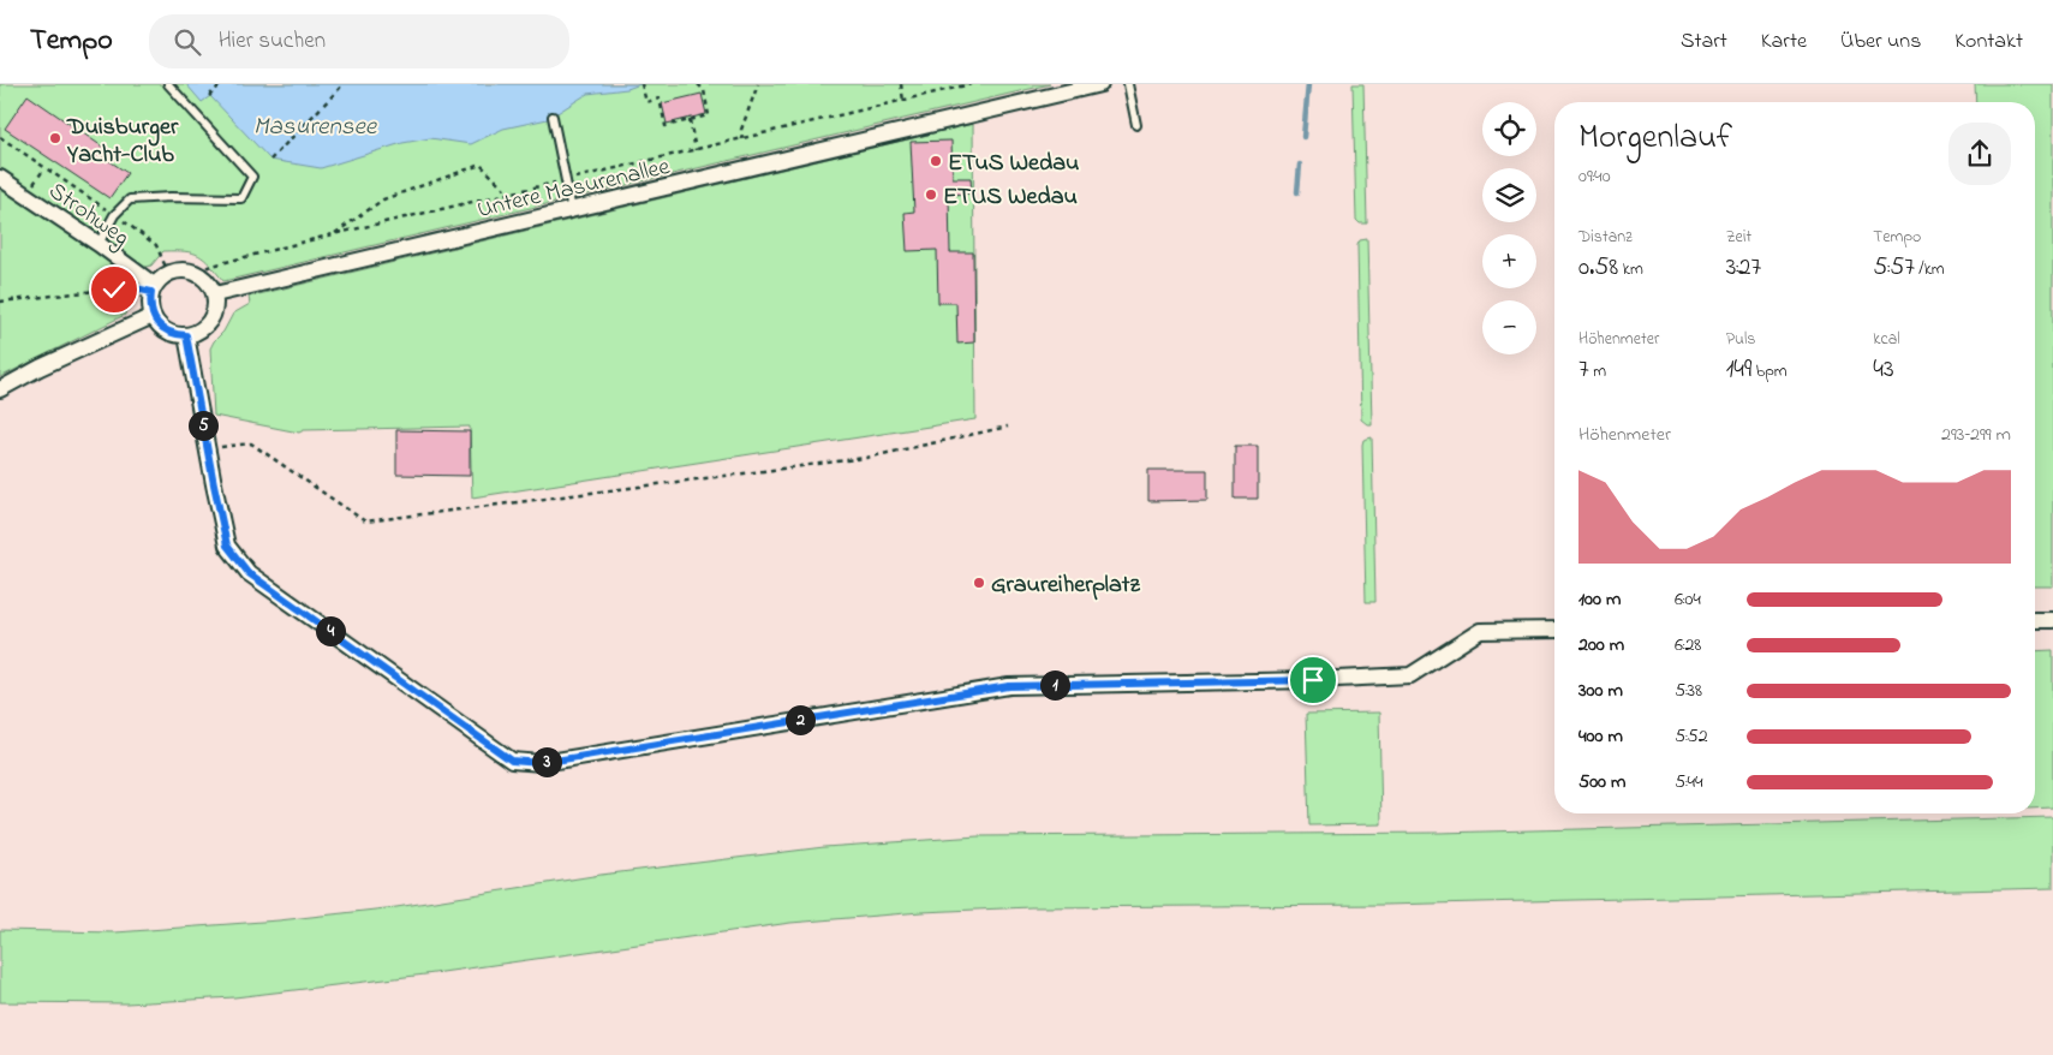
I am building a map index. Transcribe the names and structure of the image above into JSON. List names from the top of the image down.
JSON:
{
  "streets": {
    "street": ["Untere Masurenallee", "Strohweg"]
  },
  "crossings": [
    ["Untere Masurenallee", "Strohweg"]
  ],
  "water": ["Masurensee"],
  "places": [
    "Duisburger Yacht-Club",
    "ETuS Wedau",
    "ETUS Wedau",
    "Graureiherplatz"
  ],
  "page": {
    "header": "Tempo",
    "search": "Hier suchen",
    "nav": [
      "Start",
      "Karte",
      "Über uns",
      "Kontakt"
    ],
    "map_buttons": ["+", "−"],
    "heading": ["Morgenlauf", "09:40"],
    "stats": [
      ["Distanz", "0.58 km"],
      ["Zeit", "3:27"],
      ["Tempo", "5:57 /km"],
      ["Höhenmeter", "7 m"],
      ["Puls", "149 bpm"],
      ["kcal", "43"]
    ],
    "chart": ["Höhenmeter", "293–299 m"],
    "pins": [
      "5",
      "4",
      "1",
      "2",
      "3"
    ],
    "list": [
      {
        "name": "100 m",
        "note": "6:04"
      },
      {
        "name": "200 m",
        "note": "6:28"
      },
      {
        "name": "300 m",
        "note": "5:38"
      },
      {
        "name": "400 m",
        "note": "5:52"
      },
      {
        "name": "500 m",
        "note": "5:44"
      }
    ]
  }
}
